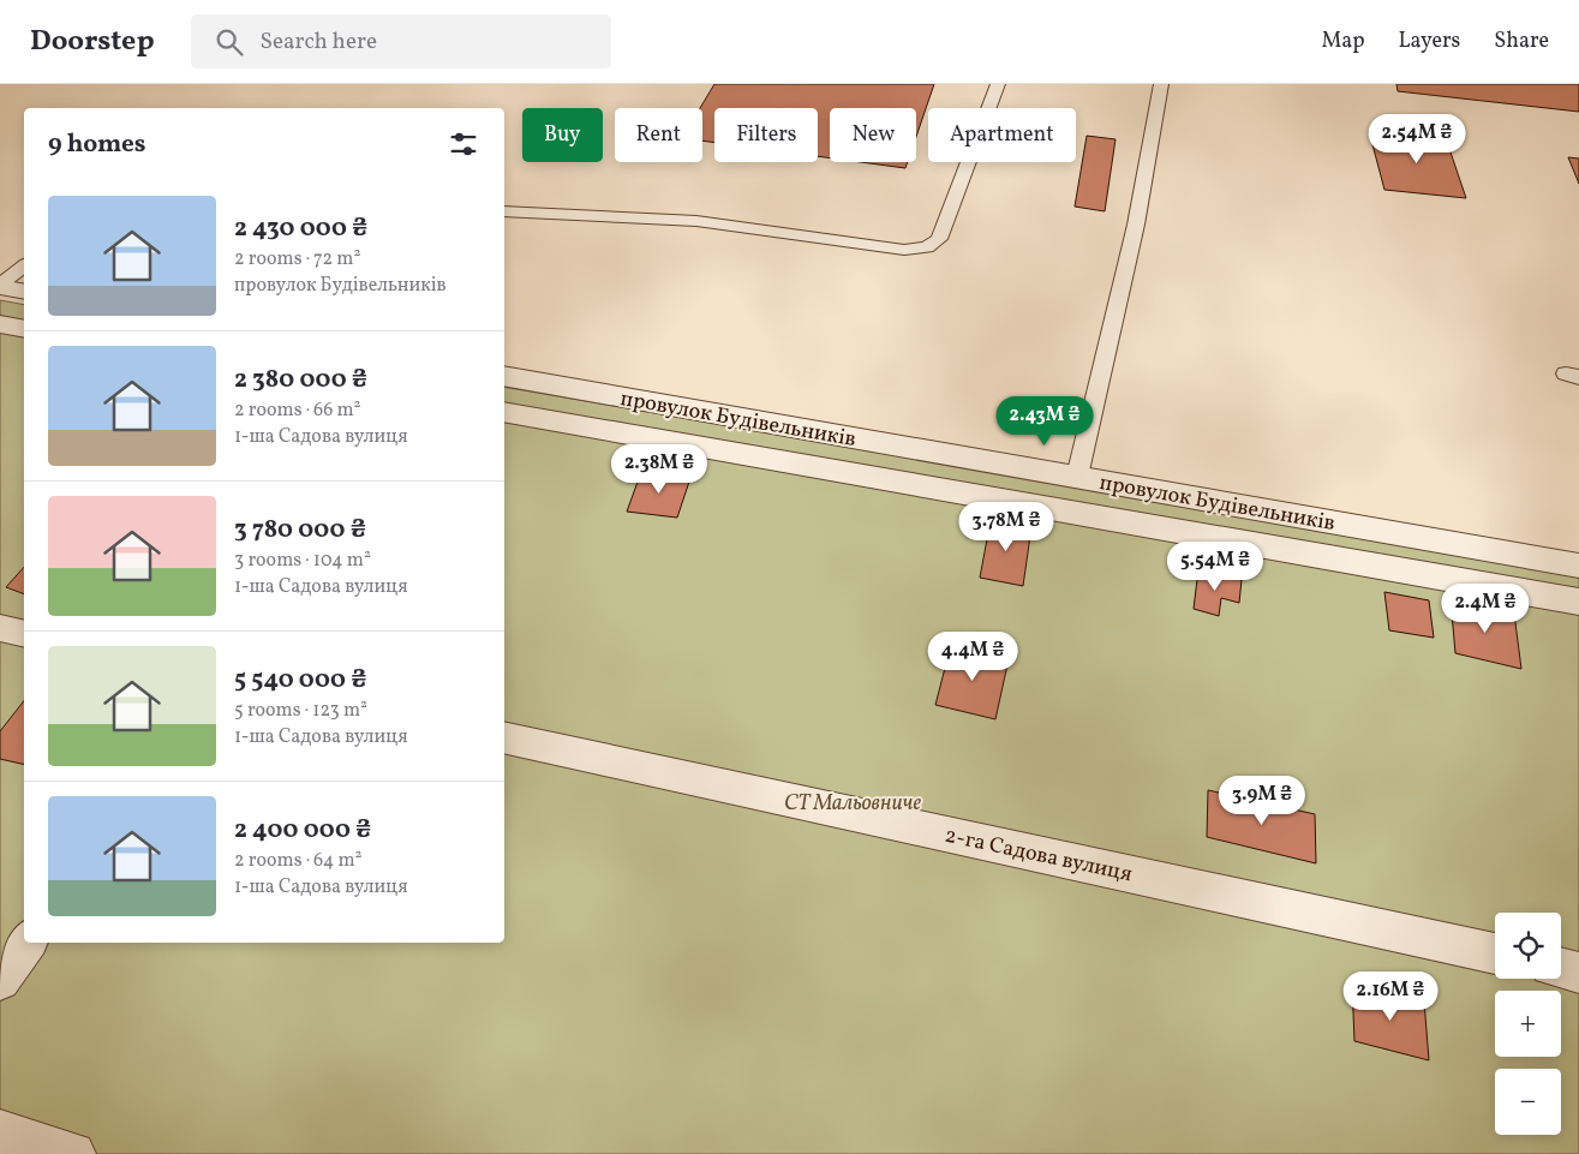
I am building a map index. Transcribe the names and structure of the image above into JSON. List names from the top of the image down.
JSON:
{
  "streets": {
    "street": ["провулок Будівельників", "2-га Садова вулиця"]
  },
  "parks": ["СТ Мальовниче"],
  "page": {
    "header": "Doorstep",
    "search": "Search here",
    "nav": ["Map", "Layers", "Share"],
    "chip": [
      "Buy",
      "Rent",
      "Filters",
      "New",
      "Apartment"
    ],
    "heading": "9 homes",
    "price": [
      "2.54M ₴",
      "2.43M ₴",
      "2.38M ₴",
      "3.78M ₴",
      "5.54M ₴",
      "2.4M ₴",
      "4.4M ₴",
      "3.9M ₴",
      "2.16M ₴"
    ],
    "list": [
      {
        "name": "2 430 000 ₴",
        "note": "2 rooms · 72 m² · провулок Будівельників"
      },
      {
        "name": "2 380 000 ₴",
        "note": "2 rooms · 66 m² · 1-ша Садова вулиця"
      },
      {
        "name": "3 780 000 ₴",
        "note": "3 rooms · 104 m² · 1-ша Садова вулиця"
      },
      {
        "name": "5 540 000 ₴",
        "note": "5 rooms · 123 m² · 1-ша Садова вулиця"
      },
      {
        "name": "2 400 000 ₴",
        "note": "2 rooms · 64 m² · 1-ша Садова вулиця"
      }
    ],
    "map_buttons": ["+", "−"]
  }
}
